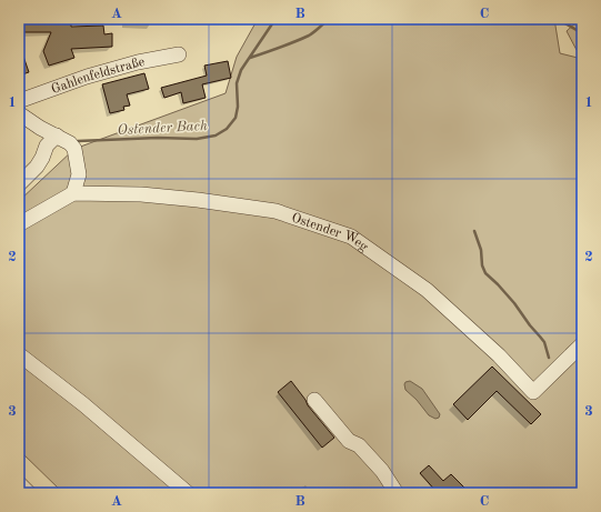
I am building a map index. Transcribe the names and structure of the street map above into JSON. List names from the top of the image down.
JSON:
{
  "streets": {
    "street": ["Gahlenfeldstraße", "Ostender Weg"]
  },
  "water": ["Ostender Bach"],
  "grid": {
    "columns": ["A", "B", "C"],
    "rows": ["1", "2", "3"]
  }
}
